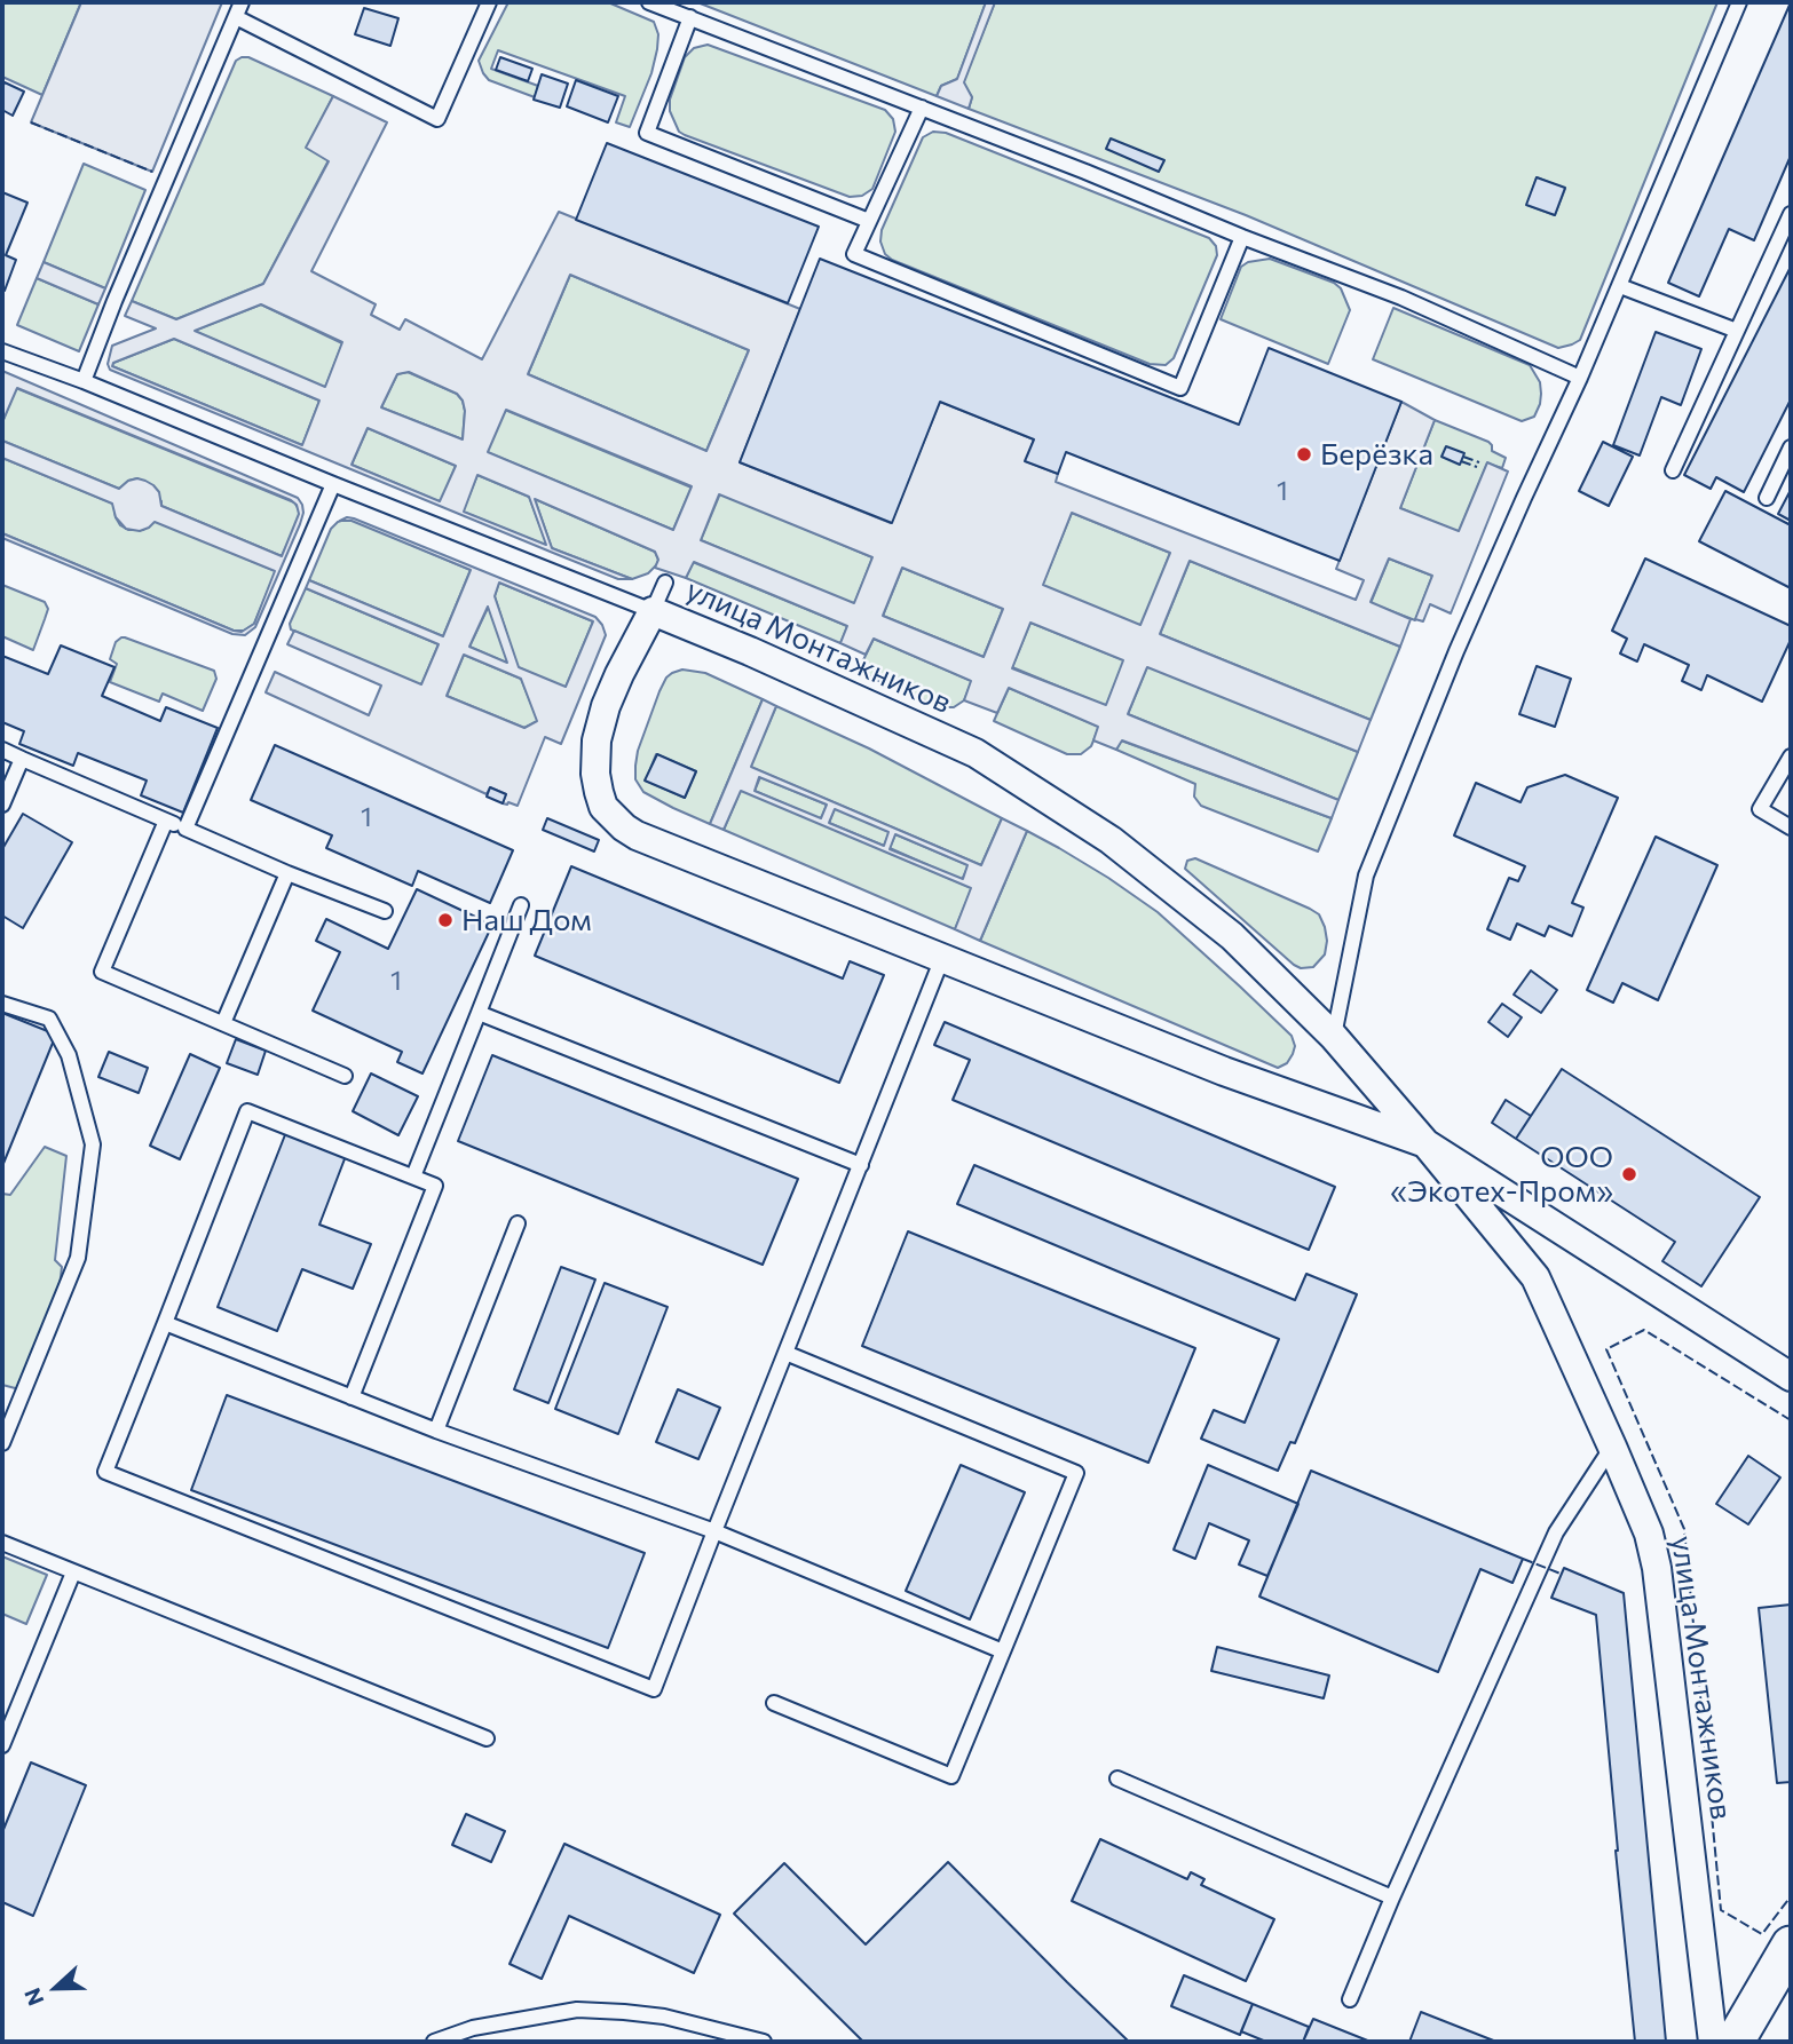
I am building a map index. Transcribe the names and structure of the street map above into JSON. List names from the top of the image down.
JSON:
{
  "streets": {
    "street": ["улица Монтажников"]
  },
  "places": ["Берёзка", "Наш Дом", "ООО «Экотех-Пром»"],
  "house_numbers": ["1", "1", "1"],
  "north": "left"
}
